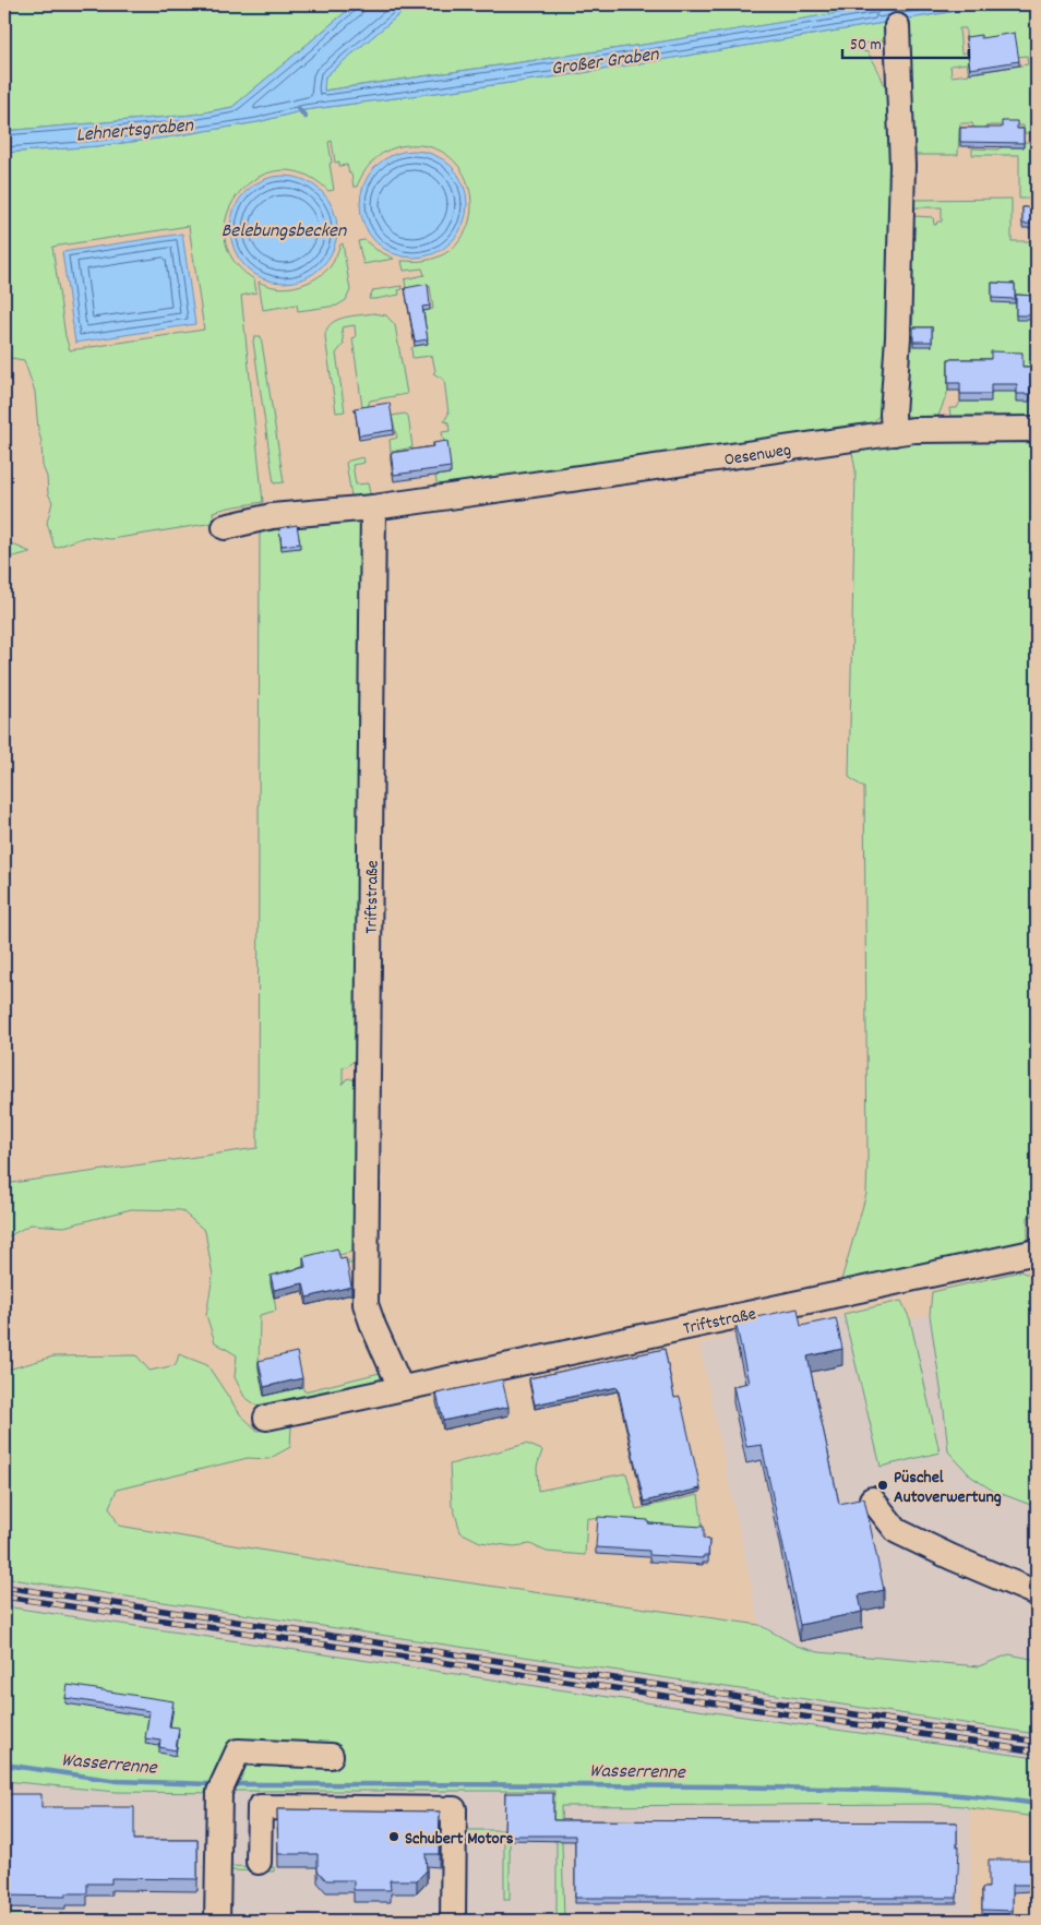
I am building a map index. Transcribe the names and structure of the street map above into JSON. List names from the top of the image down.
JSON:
{
  "streets": {
    "street": ["Oesenweg", "Triftstraße"]
  },
  "crossings": [
    ["Oesenweg", "Triftstraße"]
  ],
  "water": [
    "Großer Graben",
    "Lehnertsgraben",
    "Belebungsbecken",
    "Wasserrenne"
  ],
  "places": ["Püschel Autoverwertung", "Schubert Motors"],
  "scale_bar": "50 m"
}
